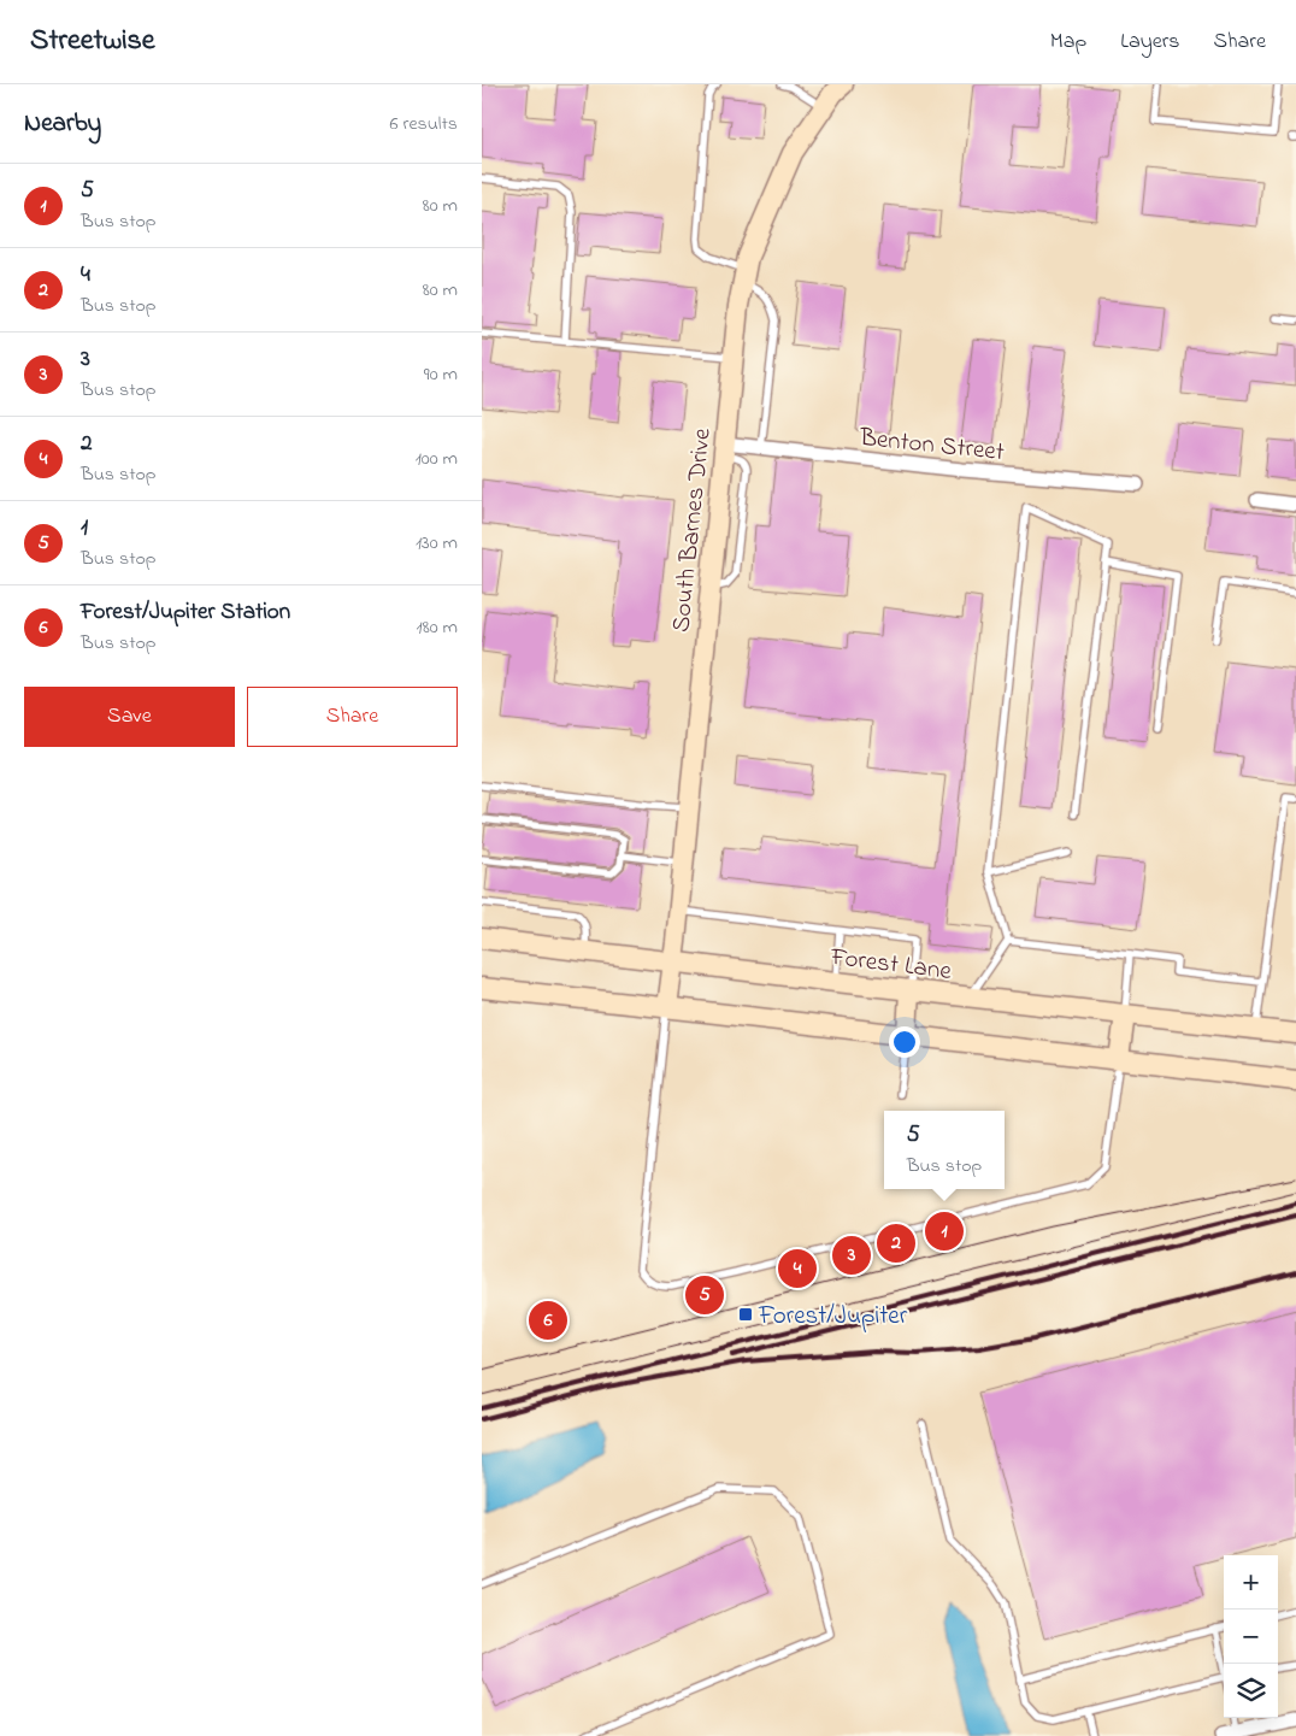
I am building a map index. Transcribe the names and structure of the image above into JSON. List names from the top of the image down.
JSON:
{
  "streets": {
    "main road": ["South Barnes Drive", "Forest Lane"],
    "street": ["Benton Street"]
  },
  "crossings": [
    ["Benton Street", "South Barnes Drive"],
    ["South Barnes Drive", "Forest Lane"]
  ],
  "places": {
    "transit": ["Forest/Jupiter"]
  },
  "page": {
    "header": "Streetwise",
    "nav": ["Map", "Layers", "Share"],
    "heading": ["Nearby", "6 results"],
    "list": [
      {
        "mark": "1",
        "name": "5",
        "note": "Bus stop",
        "value": "80 m"
      },
      {
        "mark": "2",
        "name": "4",
        "note": "Bus stop",
        "value": "80 m"
      },
      {
        "mark": "3",
        "name": "3",
        "note": "Bus stop",
        "value": "90 m"
      },
      {
        "mark": "4",
        "name": "2",
        "note": "Bus stop",
        "value": "100 m"
      },
      {
        "mark": "5",
        "name": "1",
        "note": "Bus stop",
        "value": "130 m"
      },
      {
        "mark": "6",
        "name": "Forest/Jupiter Station",
        "note": "Bus stop",
        "value": "180 m"
      }
    ],
    "buttons": ["Save", "Share"],
    "popup": ["5", "Bus stop"],
    "pins": [
      "1",
      "2",
      "3",
      "4",
      "5",
      "6"
    ],
    "map_buttons": ["+", "−"]
  }
}
